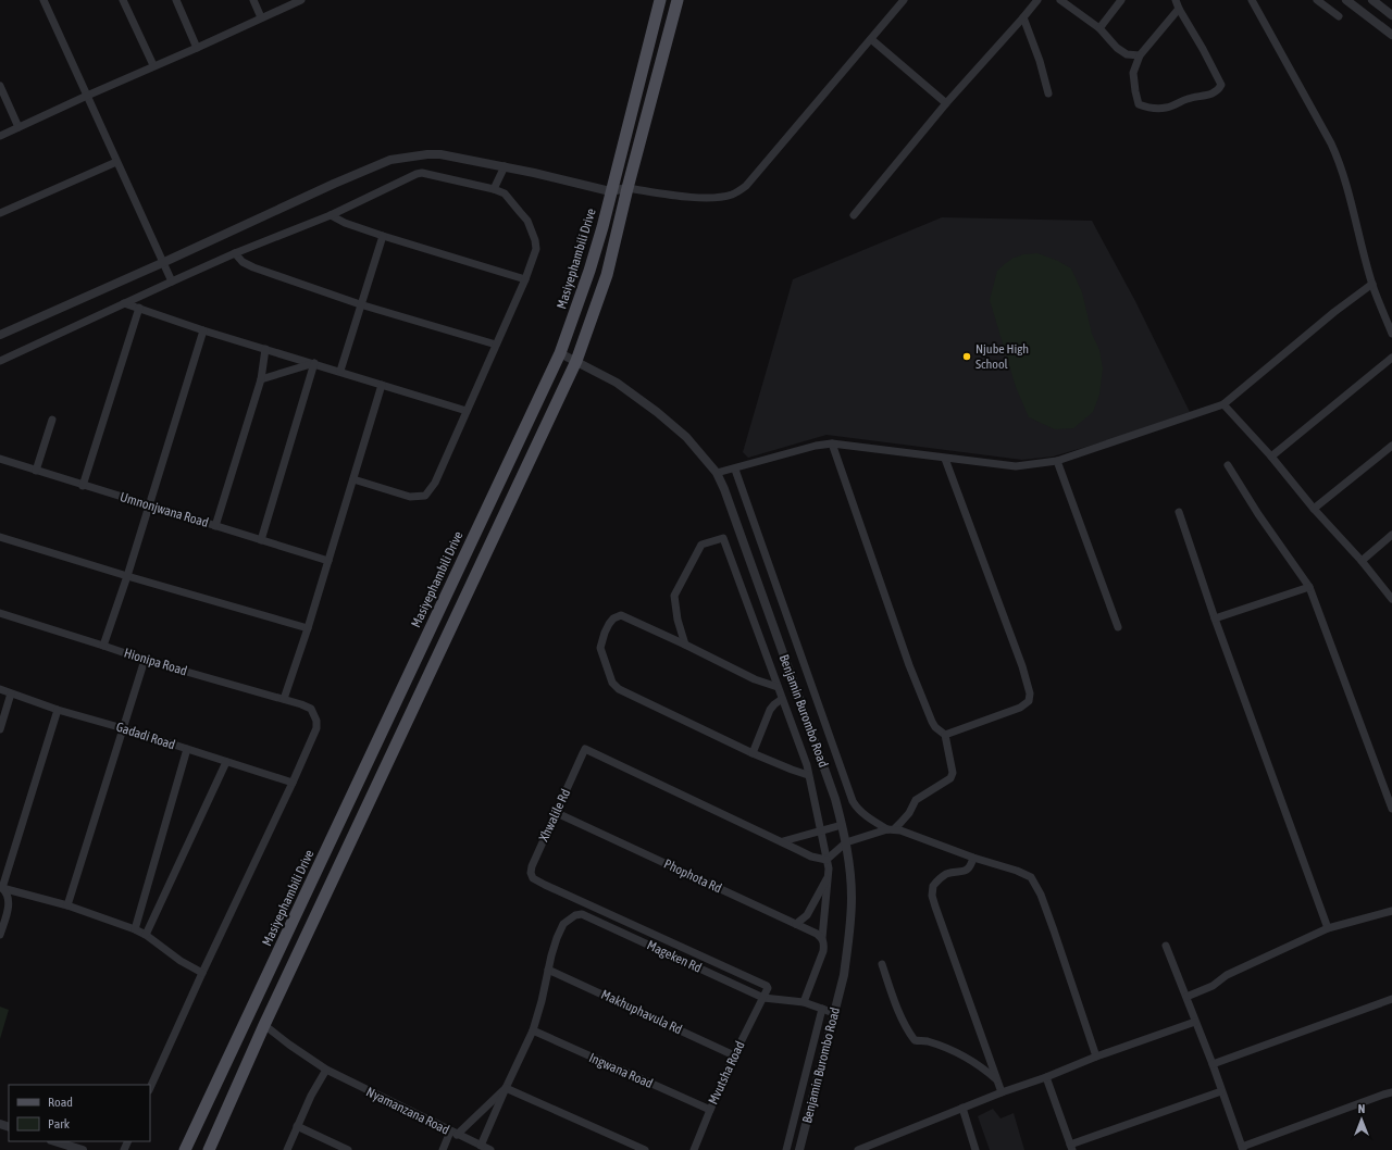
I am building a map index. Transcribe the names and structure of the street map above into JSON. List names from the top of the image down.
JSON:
{
  "streets": {
    "main road": ["Masiyephambili Drive"],
    "street": [
      "Umnonjwana Road",
      "Hionipa Road",
      "Benjamin Burombo Road",
      "Gadadi Road",
      "Xhwalile Rd",
      "Phophota Rd",
      "Mageken Rd",
      "Makhuphavula Rd",
      "Ingwana Road",
      "Mvutsha Road",
      "Nyamanzana Road"
    ]
  },
  "crossings": [
    ["Masiyephambili Drive", "Benjamin Burombo Road"],
    ["Hionipa Road", "Gadadi Road"],
    ["Benjamin Burombo Road", "Mageken Rd"],
    ["Xhwalile Rd", "Phophota Rd"],
    ["Xhwalile Rd", "Mageken Rd"],
    ["Xhwalile Rd", "Mvutsha Road"],
    ["Mageken Rd", "Makhuphavula Rd"],
    ["Mageken Rd", "Mvutsha Road"],
    ["Makhuphavula Rd", "Mvutsha Road"],
    ["Ingwana Road", "Mvutsha Road"]
  ],
  "places": ["Njube High School"],
  "legend": ["Road", "Park"],
  "north": "top"
}
